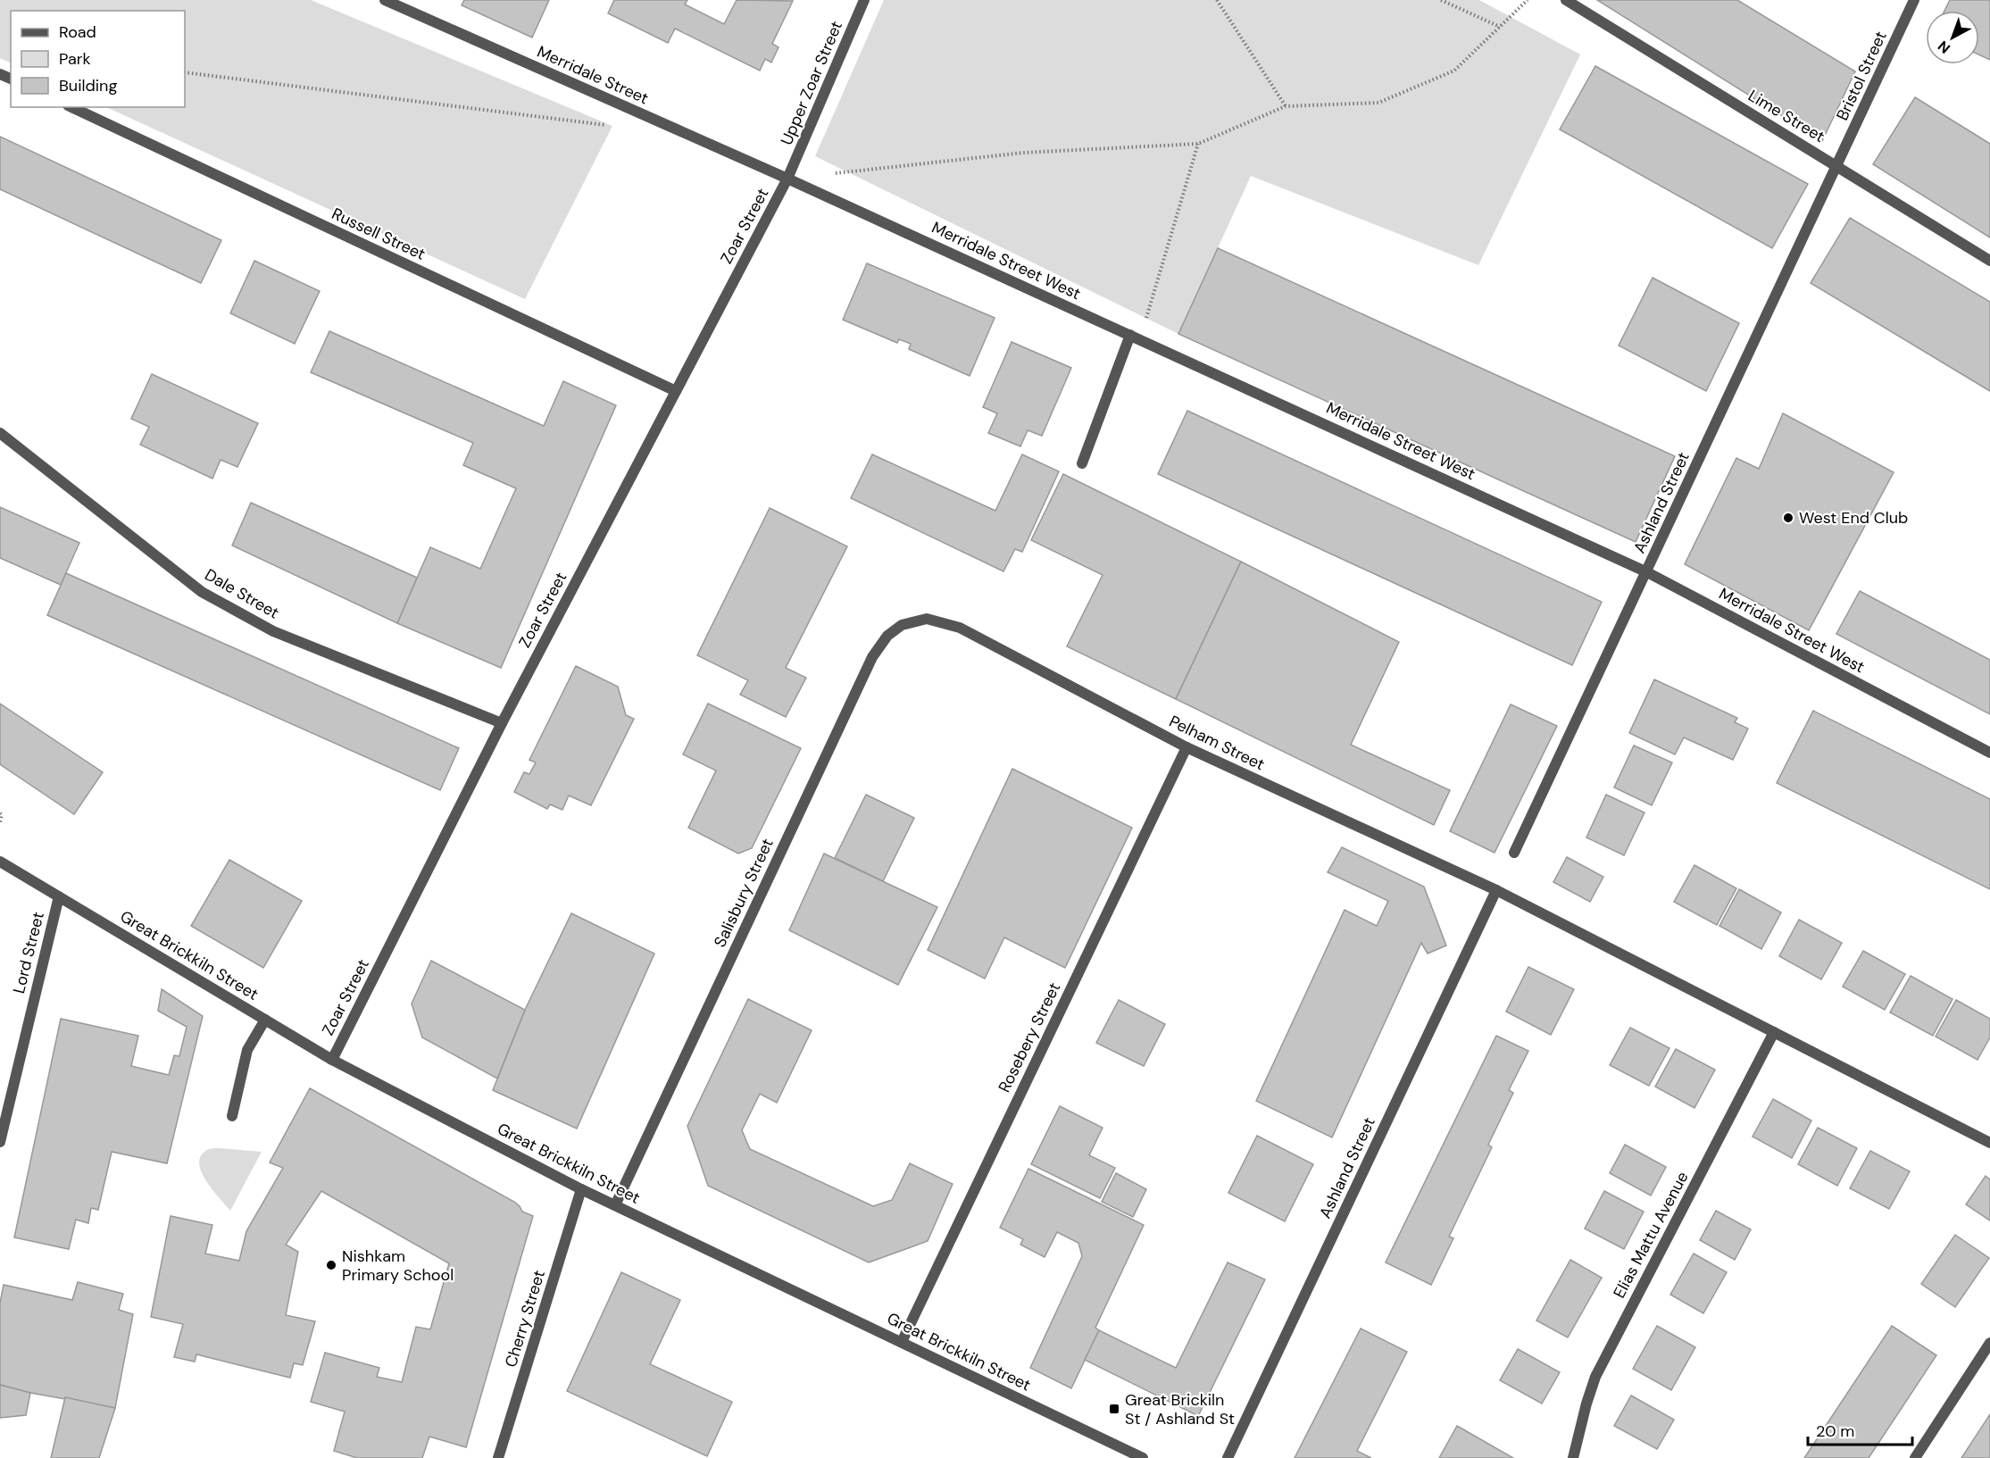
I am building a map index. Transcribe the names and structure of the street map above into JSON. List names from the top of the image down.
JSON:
{
  "streets": {
    "street": [
      "Merridale Street",
      "Bristol Street",
      "Upper Zoar Street",
      "Lime Street",
      "Zoar Street",
      "Russell Street",
      "Merridale Street West",
      "Ashland Street",
      "Dale Street",
      "Pelham Street",
      "Salisbury Street",
      "Lord Street",
      "Great Brickkiln Street",
      "Rosebery Street",
      "Elias Mattu Avenue",
      "Cherry Street"
    ]
  },
  "crossings": [
    ["Merridale Street", "Upper Zoar Street"],
    ["Merridale Street", "Zoar Street"],
    ["Merridale Street", "Merridale Street West"],
    ["Bristol Street", "Lime Street"],
    ["Bristol Street", "Ashland Street"],
    ["Upper Zoar Street", "Zoar Street"],
    ["Upper Zoar Street", "Merridale Street West"],
    ["Lime Street", "Ashland Street"],
    ["Zoar Street", "Russell Street"],
    ["Zoar Street", "Merridale Street West"],
    ["Zoar Street", "Dale Street"],
    ["Zoar Street", "Great Brickkiln Street"],
    ["Merridale Street West", "Ashland Street"],
    ["Ashland Street", "Pelham Street"],
    ["Pelham Street", "Salisbury Street"],
    ["Pelham Street", "Rosebery Street"],
    ["Salisbury Street", "Great Brickkiln Street"],
    ["Lord Street", "Great Brickkiln Street"],
    ["Great Brickkiln Street", "Rosebery Street"],
    ["Great Brickkiln Street", "Cherry Street"]
  ],
  "places": {
    "other": ["West End Club", "Nishkam Primary School"],
    "transit": ["Great Brickiln St / Ashland St"]
  },
  "legend": ["Road", "Park", "Building"],
  "scale_bar": "20 m",
  "north": "bottom left"
}
